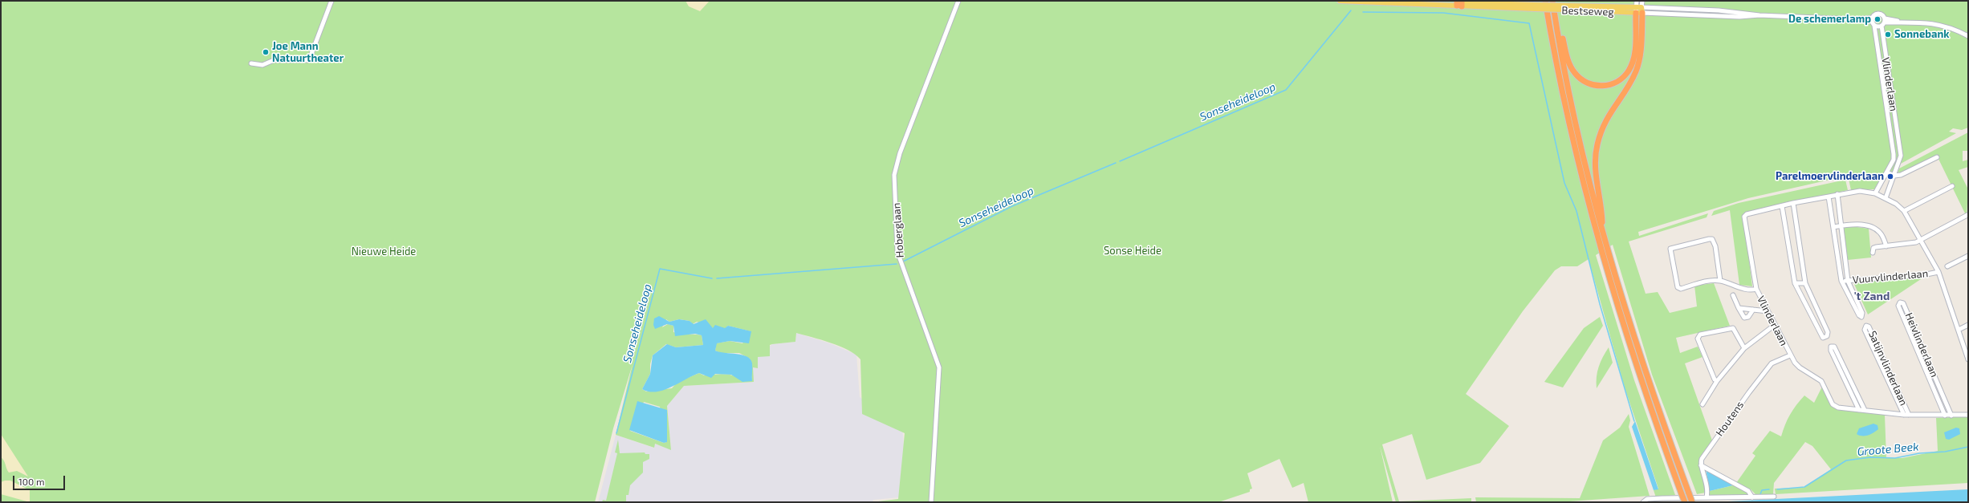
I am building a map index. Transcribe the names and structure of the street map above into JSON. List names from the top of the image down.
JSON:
{
  "streets": {
    "main road": ["Bestseweg"],
    "street": [
      "Vlinderlaan",
      "Hoberglaan",
      "Vuurvlinderlaan",
      "Heivlinderlaan",
      "Satijnvlinderlaan",
      "Houtens"
    ]
  },
  "crossings": [
    ["Bestseweg", "Vlinderlaan"],
    ["Vlinderlaan", "Vuurvlinderlaan"],
    ["Vlinderlaan", "Heivlinderlaan"],
    ["Vlinderlaan", "Satijnvlinderlaan"],
    ["Vlinderlaan", "Houtens"]
  ],
  "districts": ["'t Zand"],
  "water": ["Sonseheideloop", "Groote Beek"],
  "parks": ["Sonse Heide", "Nieuwe Heide"],
  "places": [
    "De schemerlamp",
    "Sonnebank",
    "Joe Mann Natuurtheater",
    "Parelmoervlinderlaan"
  ],
  "scale_bar": "100 m"
}
